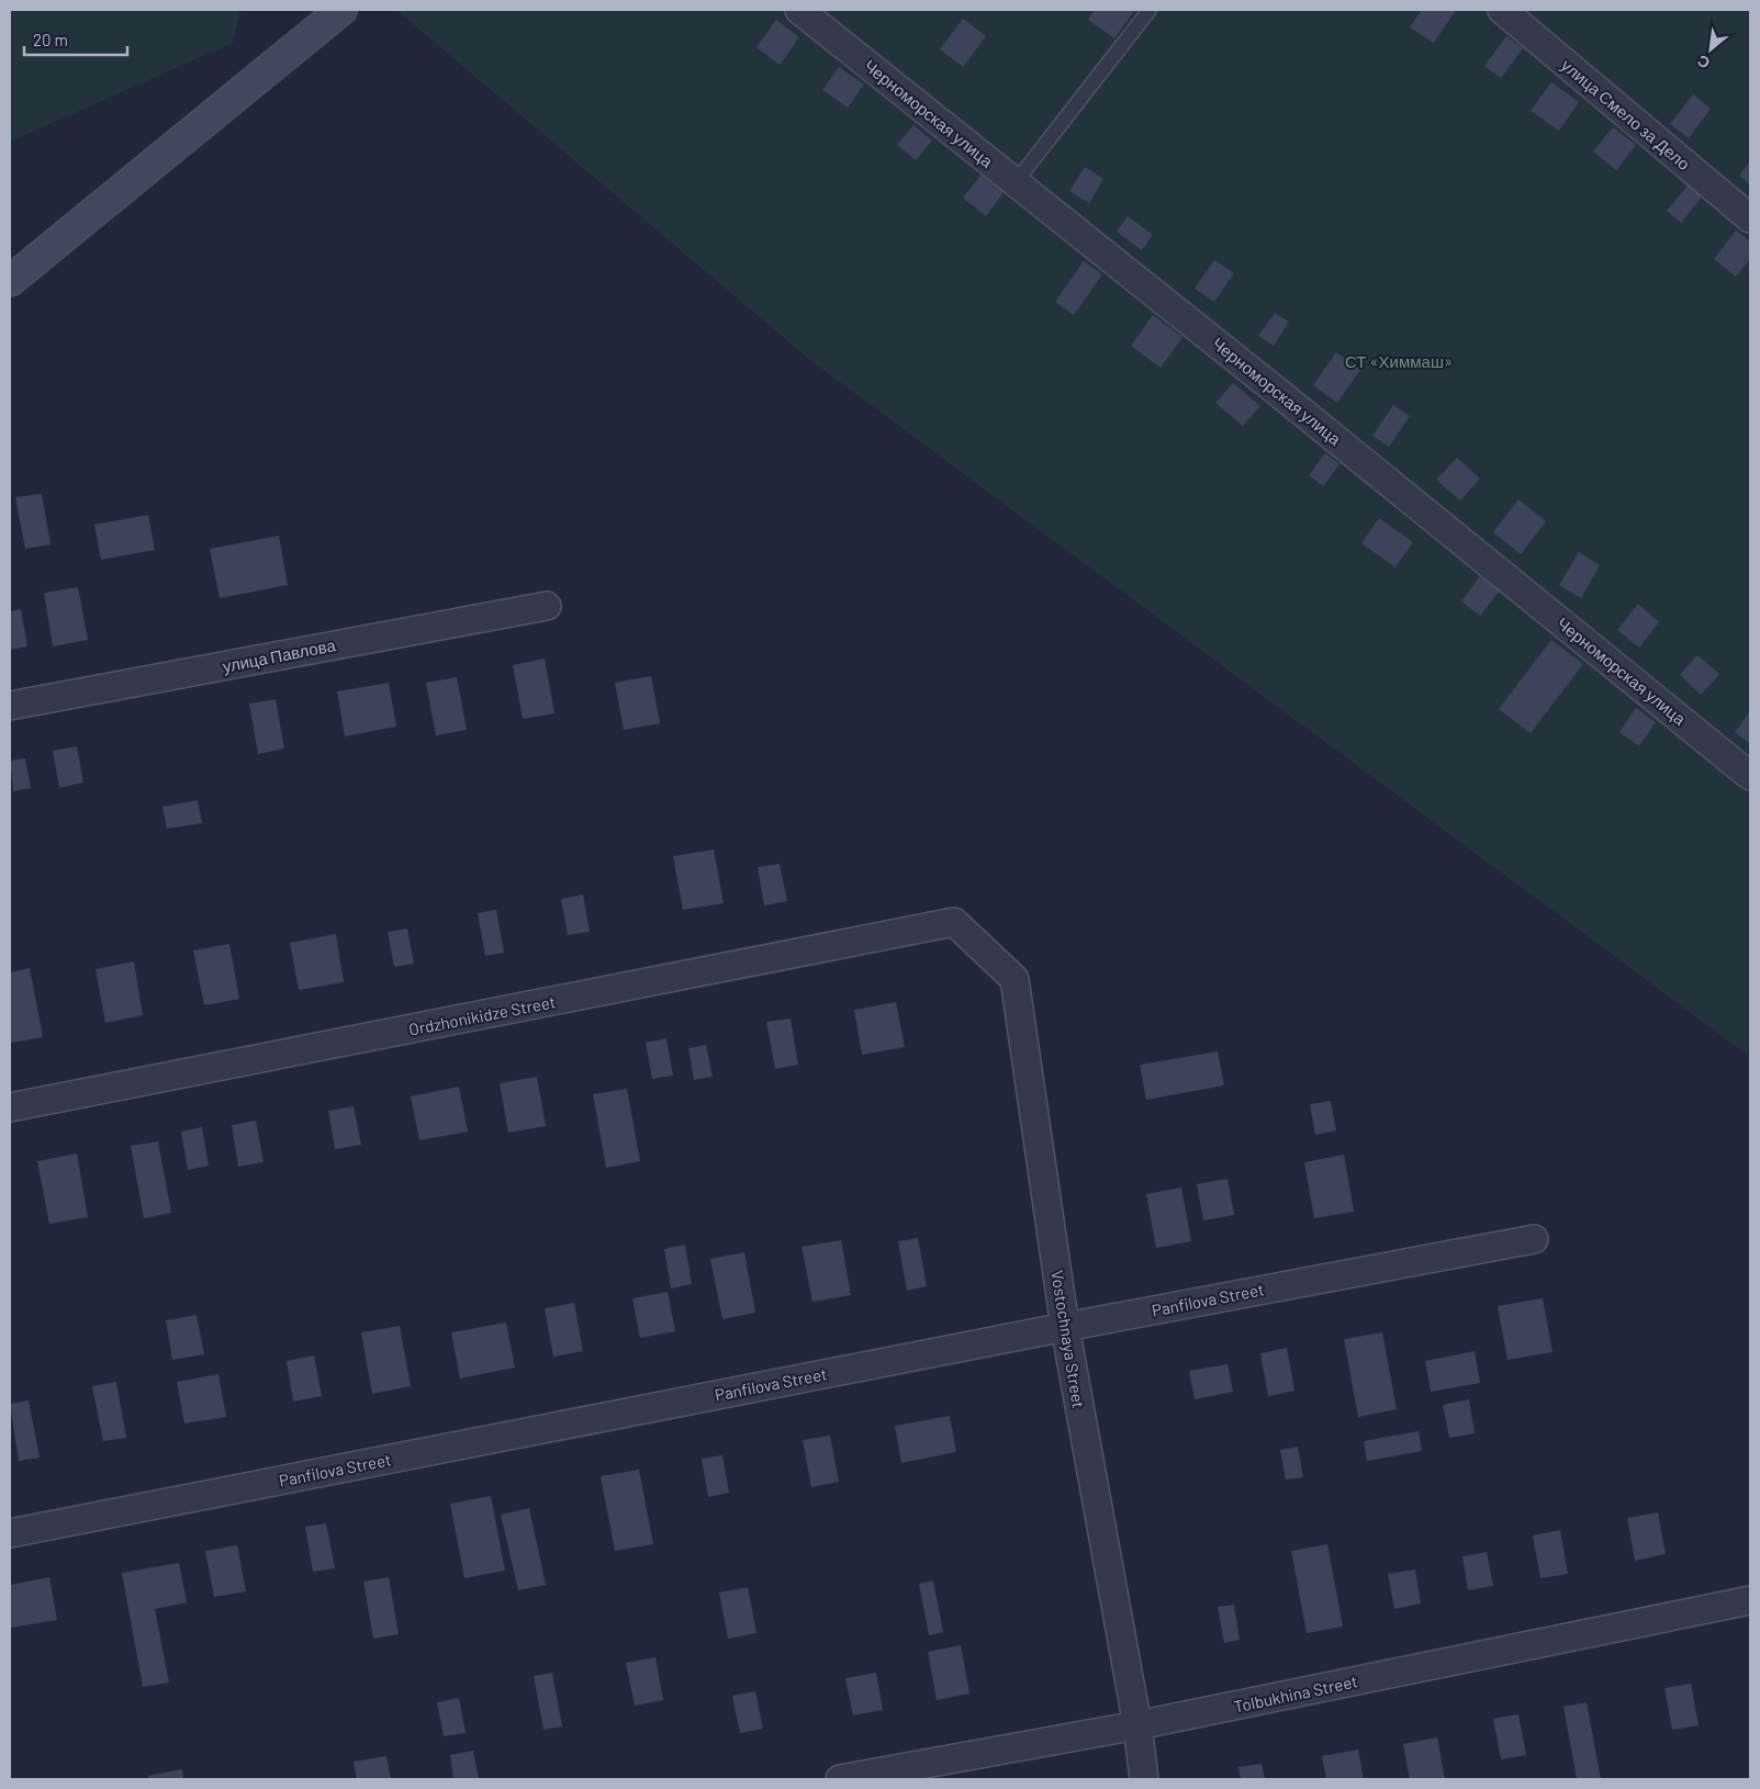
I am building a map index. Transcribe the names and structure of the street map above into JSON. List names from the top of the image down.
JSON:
{
  "streets": {
    "street": [
      "Черноморская улица",
      "улица Смело за Дело",
      "улица Павлова",
      "Ordzhonikidze Street",
      "Panfilova Street",
      "Vostochnaya Street",
      "Tolbukhina Street"
    ]
  },
  "crossings": [
    ["Ordzhonikidze Street", "Vostochnaya Street"],
    ["Panfilova Street", "Vostochnaya Street"],
    ["Vostochnaya Street", "Tolbukhina Street"]
  ],
  "parks": ["СТ «Химмаш»"],
  "scale_bar": "20 m",
  "north": "bottom left"
}
